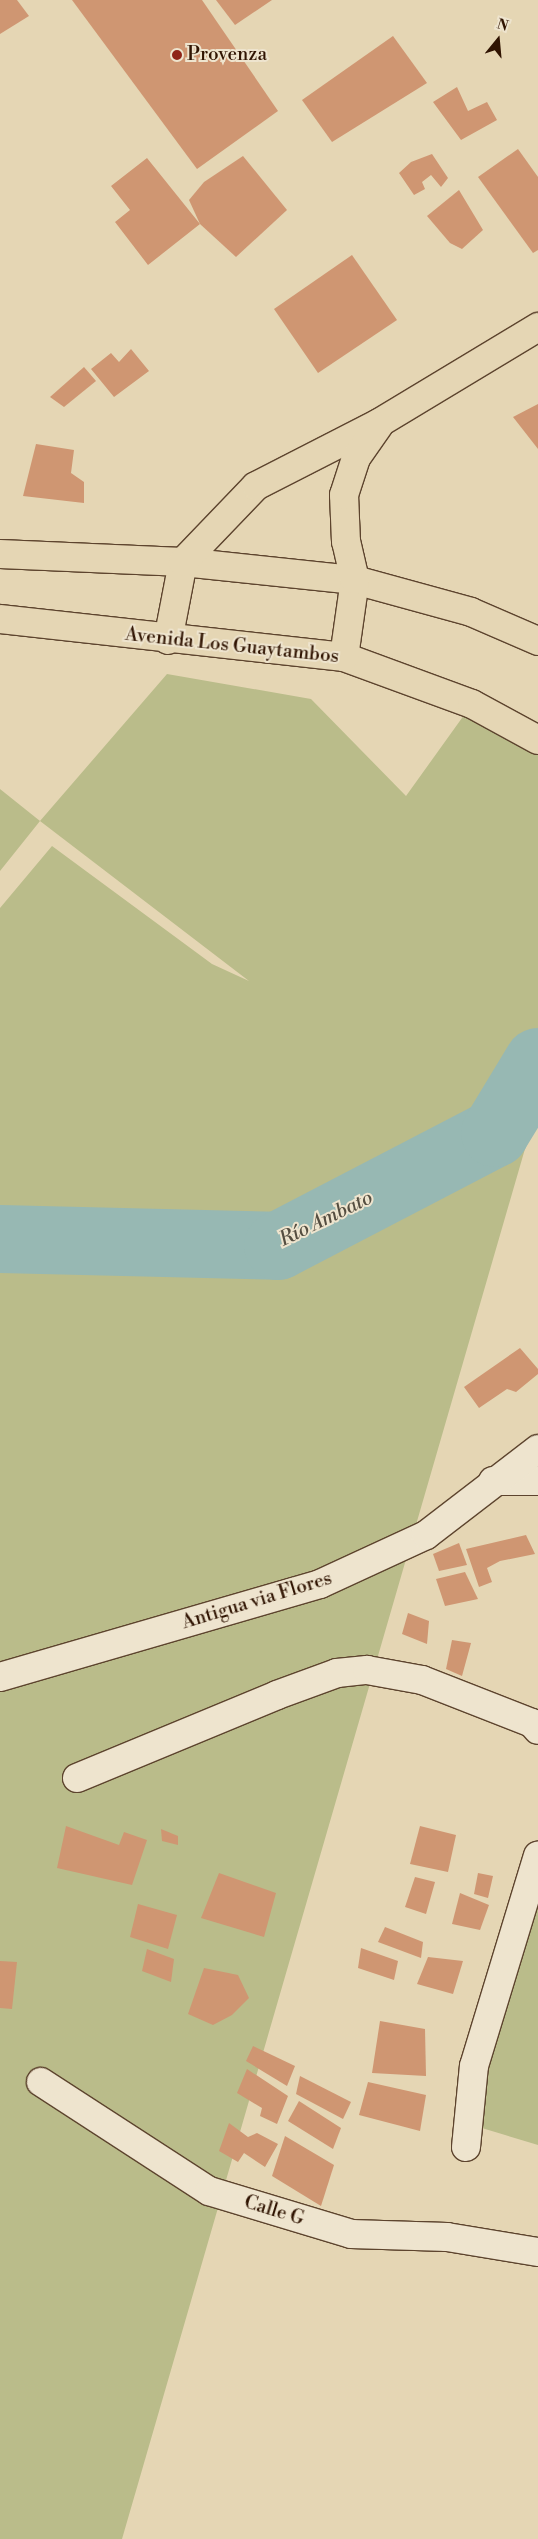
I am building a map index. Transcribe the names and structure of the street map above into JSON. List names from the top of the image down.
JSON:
{
  "streets": {
    "main road": ["Avenida Los Guaytambos"],
    "street": ["Antigua via Flores", "Calle G"]
  },
  "water": ["Río Ambato"],
  "places": ["Provenza"],
  "north": "top"
}
